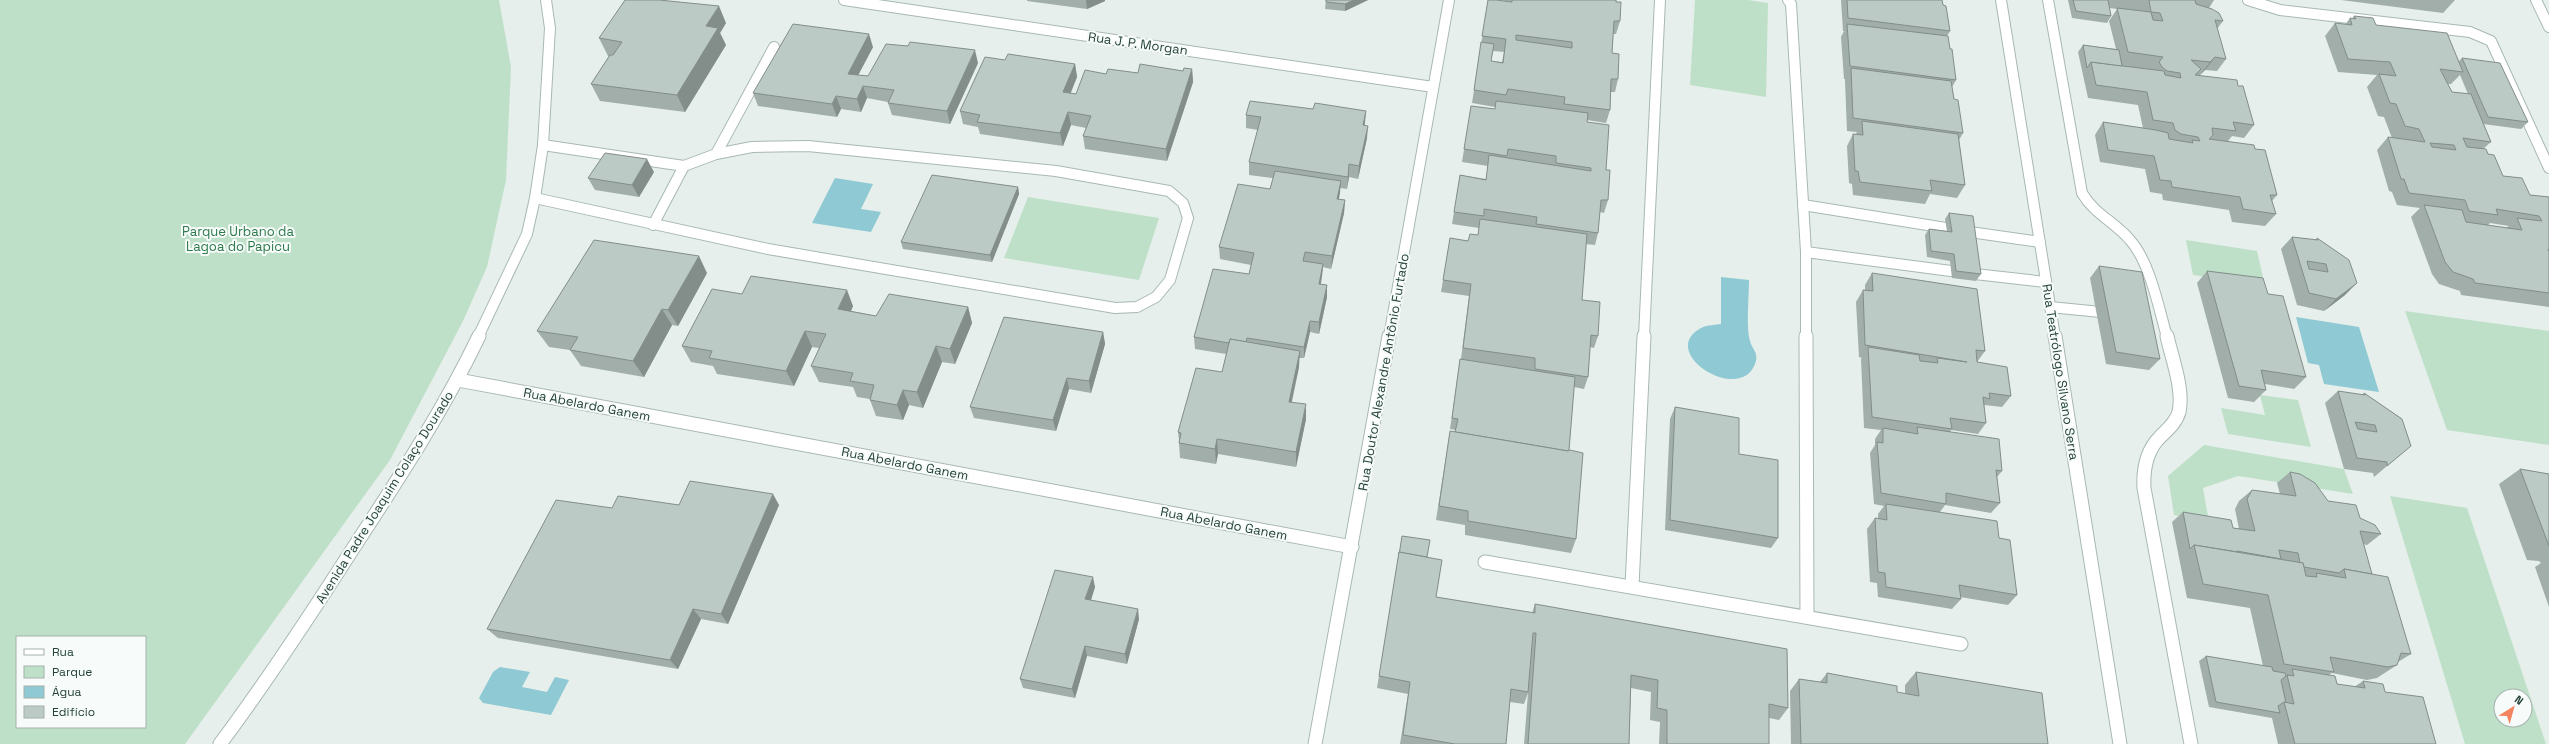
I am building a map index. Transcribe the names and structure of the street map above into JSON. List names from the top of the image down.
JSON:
{
  "streets": {
    "street": [
      "Rua J. P. Morgan",
      "Rua Doutor Alexandre Antônio Furtado",
      "Rua Teatrólogo Silvano Serra",
      "Rua Abelardo Ganem",
      "Avenida Padre Joaquim Colaço Dourado"
    ]
  },
  "crossings": [
    ["Rua J. P. Morgan", "Rua Doutor Alexandre Antônio Furtado"],
    ["Rua Doutor Alexandre Antônio Furtado", "Rua Abelardo Ganem"],
    ["Rua Abelardo Ganem", "Avenida Padre Joaquim Colaço Dourado"]
  ],
  "parks": ["Parque Urbano da Lagoa do Papicu"],
  "legend": [
    "Rua",
    "Parque",
    "Água",
    "Edifício"
  ],
  "north": "top right"
}
